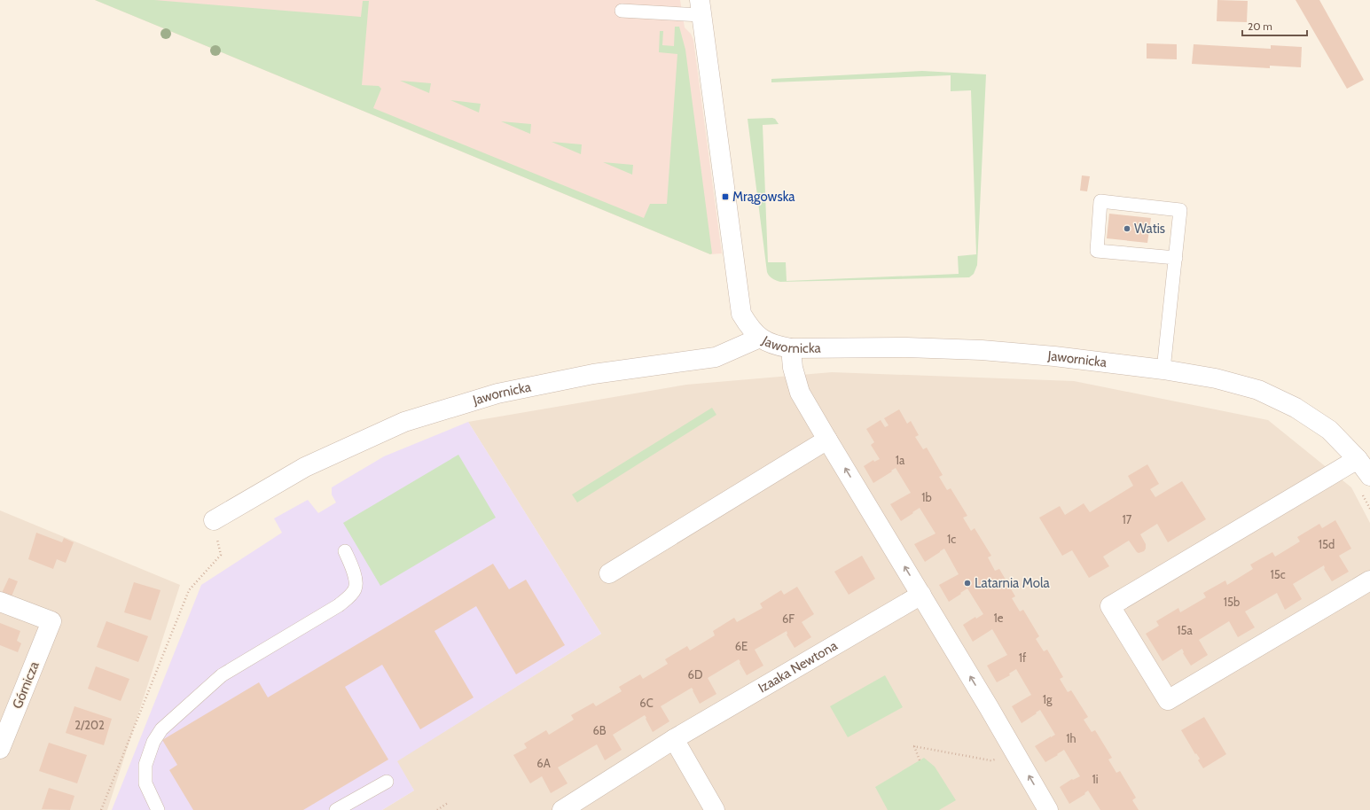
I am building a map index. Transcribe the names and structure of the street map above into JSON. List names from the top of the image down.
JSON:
{
  "streets": {
    "street": ["Jawornicka", "Izaaka Newtona", "Górnicza"]
  },
  "places": {
    "transit": ["Mrągowska"],
    "other": ["Watis", "Latarnia Mola"]
  },
  "house_numbers": [
    "1a",
    "1b",
    "17",
    "1c",
    "15d",
    "15c",
    "15b",
    "1e",
    "6F",
    "15a",
    "6E",
    "1f",
    "6D",
    "1g",
    "6C",
    "2/202",
    "6B",
    "1h",
    "6A",
    "1i"
  ],
  "scale_bar": "20 m"
}
